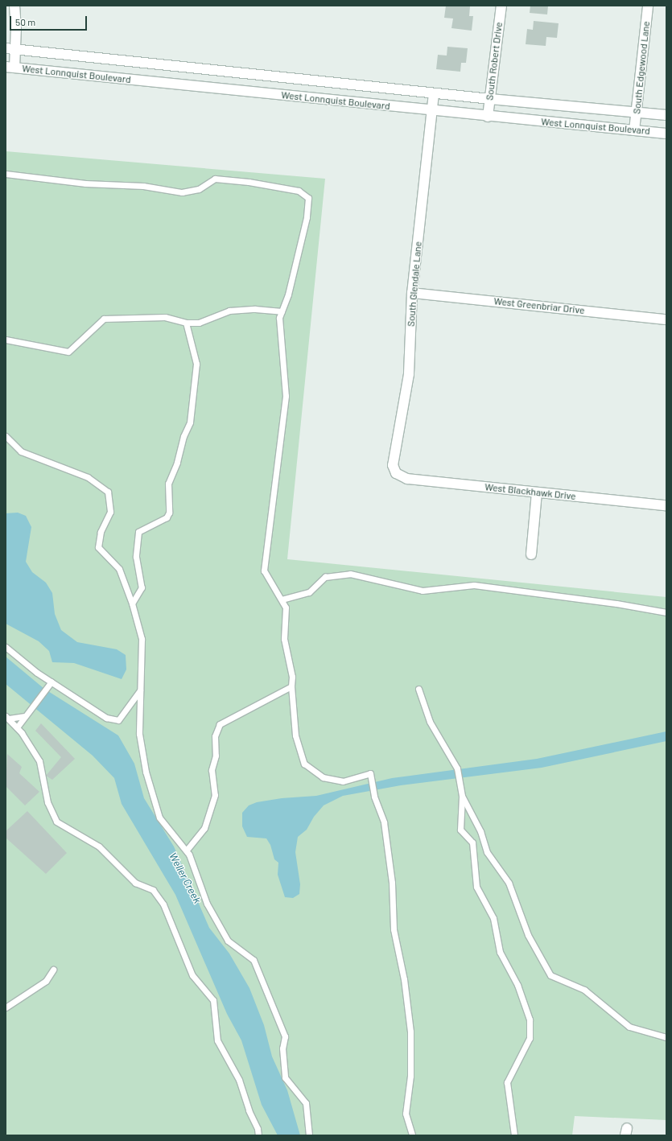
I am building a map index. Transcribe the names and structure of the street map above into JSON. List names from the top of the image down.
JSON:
{
  "streets": {
    "street": [
      "South Robert Drive",
      "South Edgewood Lane",
      "West Lonnquist Boulevard",
      "South Glendale Lane",
      "West Greenbriar Drive",
      "West Blackhawk Drive"
    ]
  },
  "crossings": [
    ["South Robert Drive", "West Lonnquist Boulevard"],
    ["South Edgewood Lane", "West Lonnquist Boulevard"],
    ["West Lonnquist Boulevard", "South Glendale Lane"],
    ["South Glendale Lane", "West Greenbriar Drive"],
    ["South Glendale Lane", "West Blackhawk Drive"]
  ],
  "water": ["Weller Creek"],
  "scale_bar": "50 m"
}
